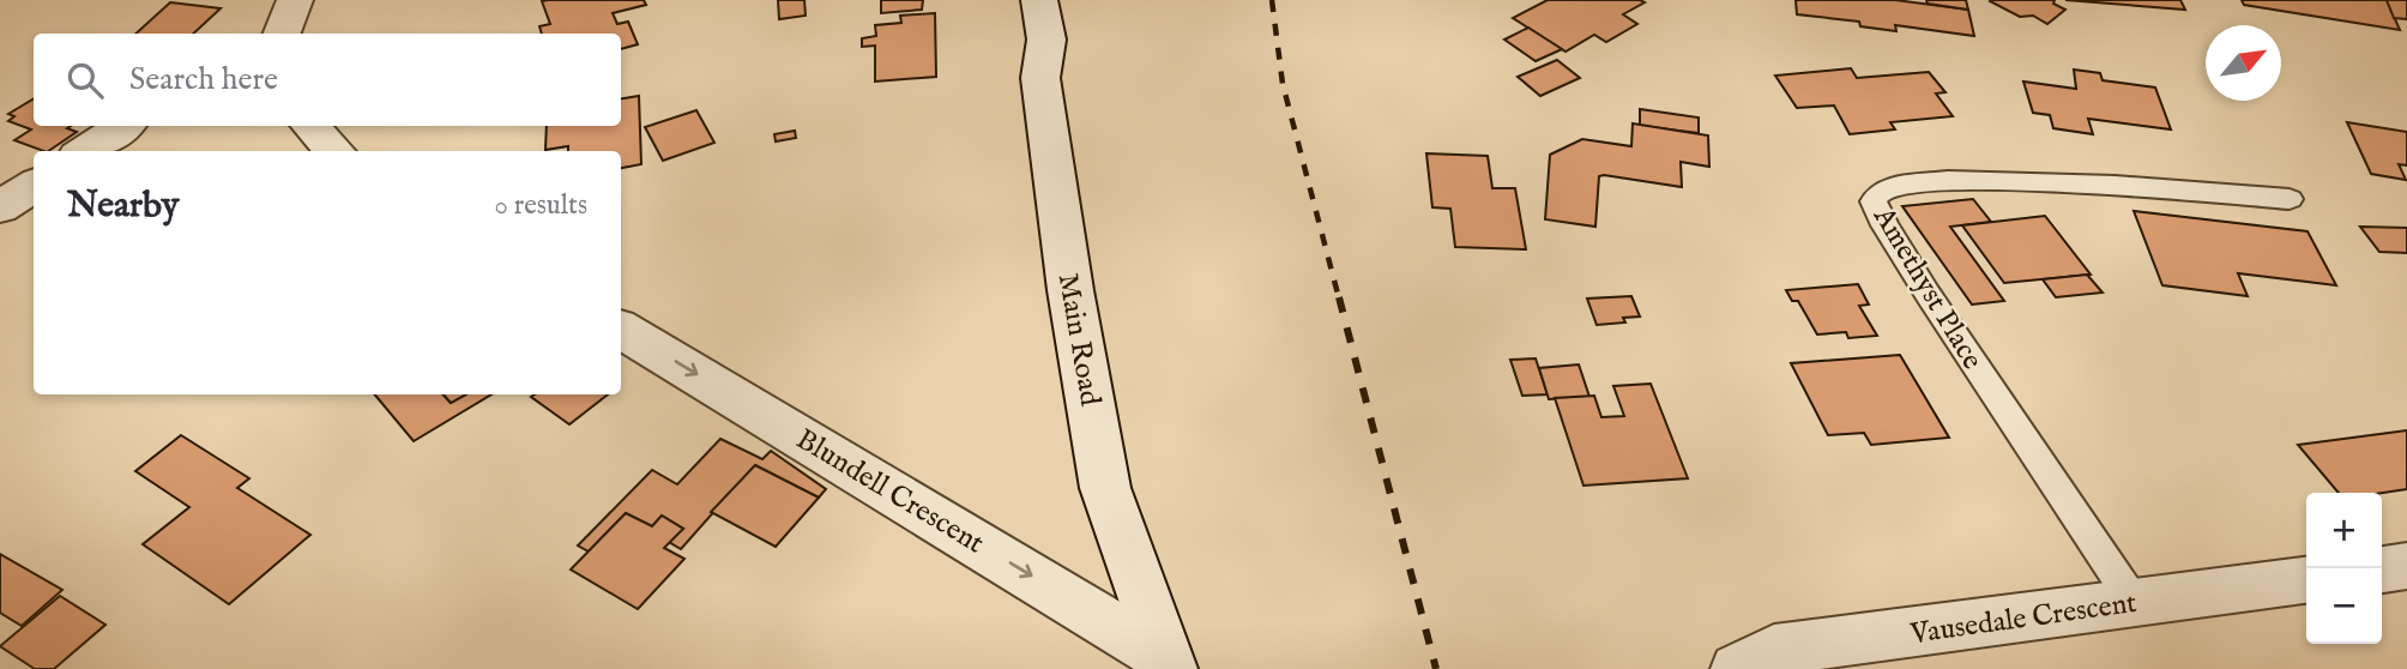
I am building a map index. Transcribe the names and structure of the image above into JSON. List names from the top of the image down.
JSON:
{
  "streets": {
    "street": ["Main Road", "Blundell Crescent", "Vausedale Crescent"],
    "lane": ["Amethyst Place"]
  },
  "crossings": [
    ["Amethyst Place", "Vausedale Crescent"],
    ["Main Road", "Blundell Crescent"]
  ],
  "one_way": ["Blundell Crescent"],
  "north": "top right",
  "page": {
    "search": "Search here",
    "heading": ["Nearby", "0 results"],
    "map_buttons": ["+", "−"]
  }
}
